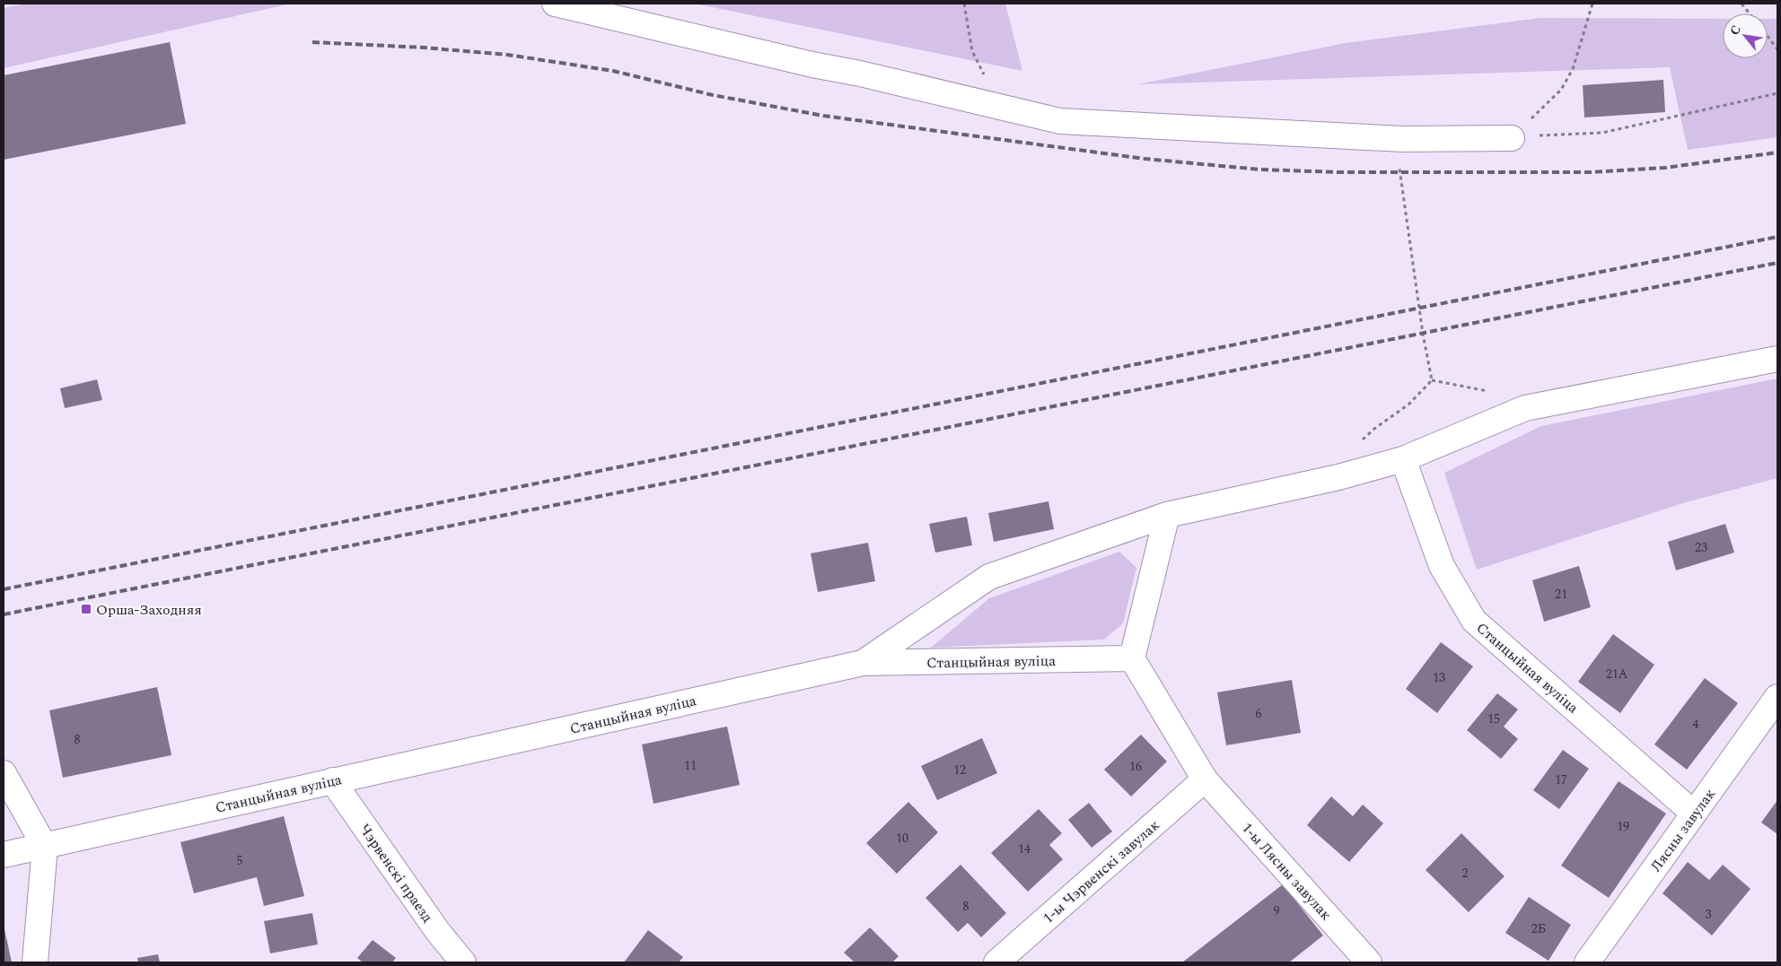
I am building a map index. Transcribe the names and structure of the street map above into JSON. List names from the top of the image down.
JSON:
{
  "streets": {
    "street": [
      "Станцыйная вуліца",
      "Лясны завулак",
      "1-ы Чэрвенскі завулак",
      "1-ы Лясны завулак",
      "Чэрвенскі праезд"
    ]
  },
  "crossings": [
    ["Станцыйная вуліца", "Лясны завулак"],
    ["Станцыйная вуліца", "Чэрвенскі праезд"],
    ["1-ы Чэрвенскі завулак", "1-ы Лясны завулак"]
  ],
  "places": {
    "transit": ["Орша-Заходняя"]
  },
  "house_numbers": [
    "23",
    "21",
    "21А",
    "13",
    "6",
    "15",
    "4",
    "8",
    "11",
    "16",
    "12",
    "17",
    "19",
    "10",
    "14",
    "5",
    "2",
    "8",
    "9",
    "3",
    "2Б"
  ],
  "north": "top left"
}
